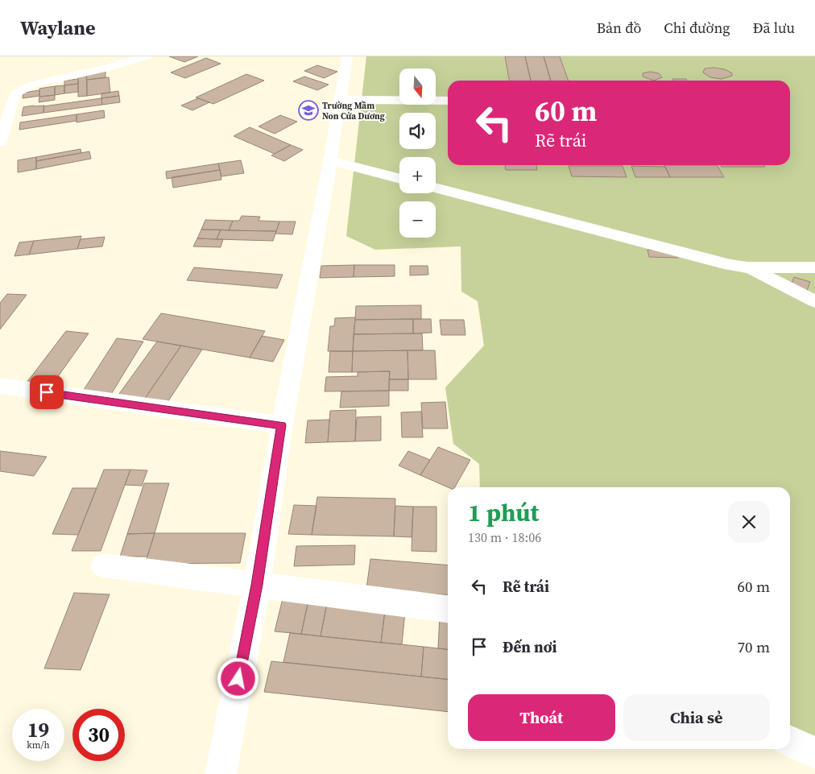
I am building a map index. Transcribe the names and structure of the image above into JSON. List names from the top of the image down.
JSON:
{
  "places": {
    "school or university": ["Trường Mầm Non Cửa Dương"]
  },
  "north": "bottom",
  "page": {
    "header": "Waylane",
    "nav": ["Bản đồ", "Chỉ đường", "Đã lưu"],
    "map_buttons": ["+", "−"],
    "turn": ["60 m", "Rẽ trái"],
    "heading": ["1 phút", "130 m · 18:06"],
    "list": [
      {
        "name": "Rẽ trái",
        "value": "60 m"
      },
      {
        "name": "Đến nơi",
        "value": "70 m"
      }
    ],
    "buttons": ["Thoát", "Chia sẻ"],
    "speed": "19 km/h",
    "limit": "30"
  }
}
